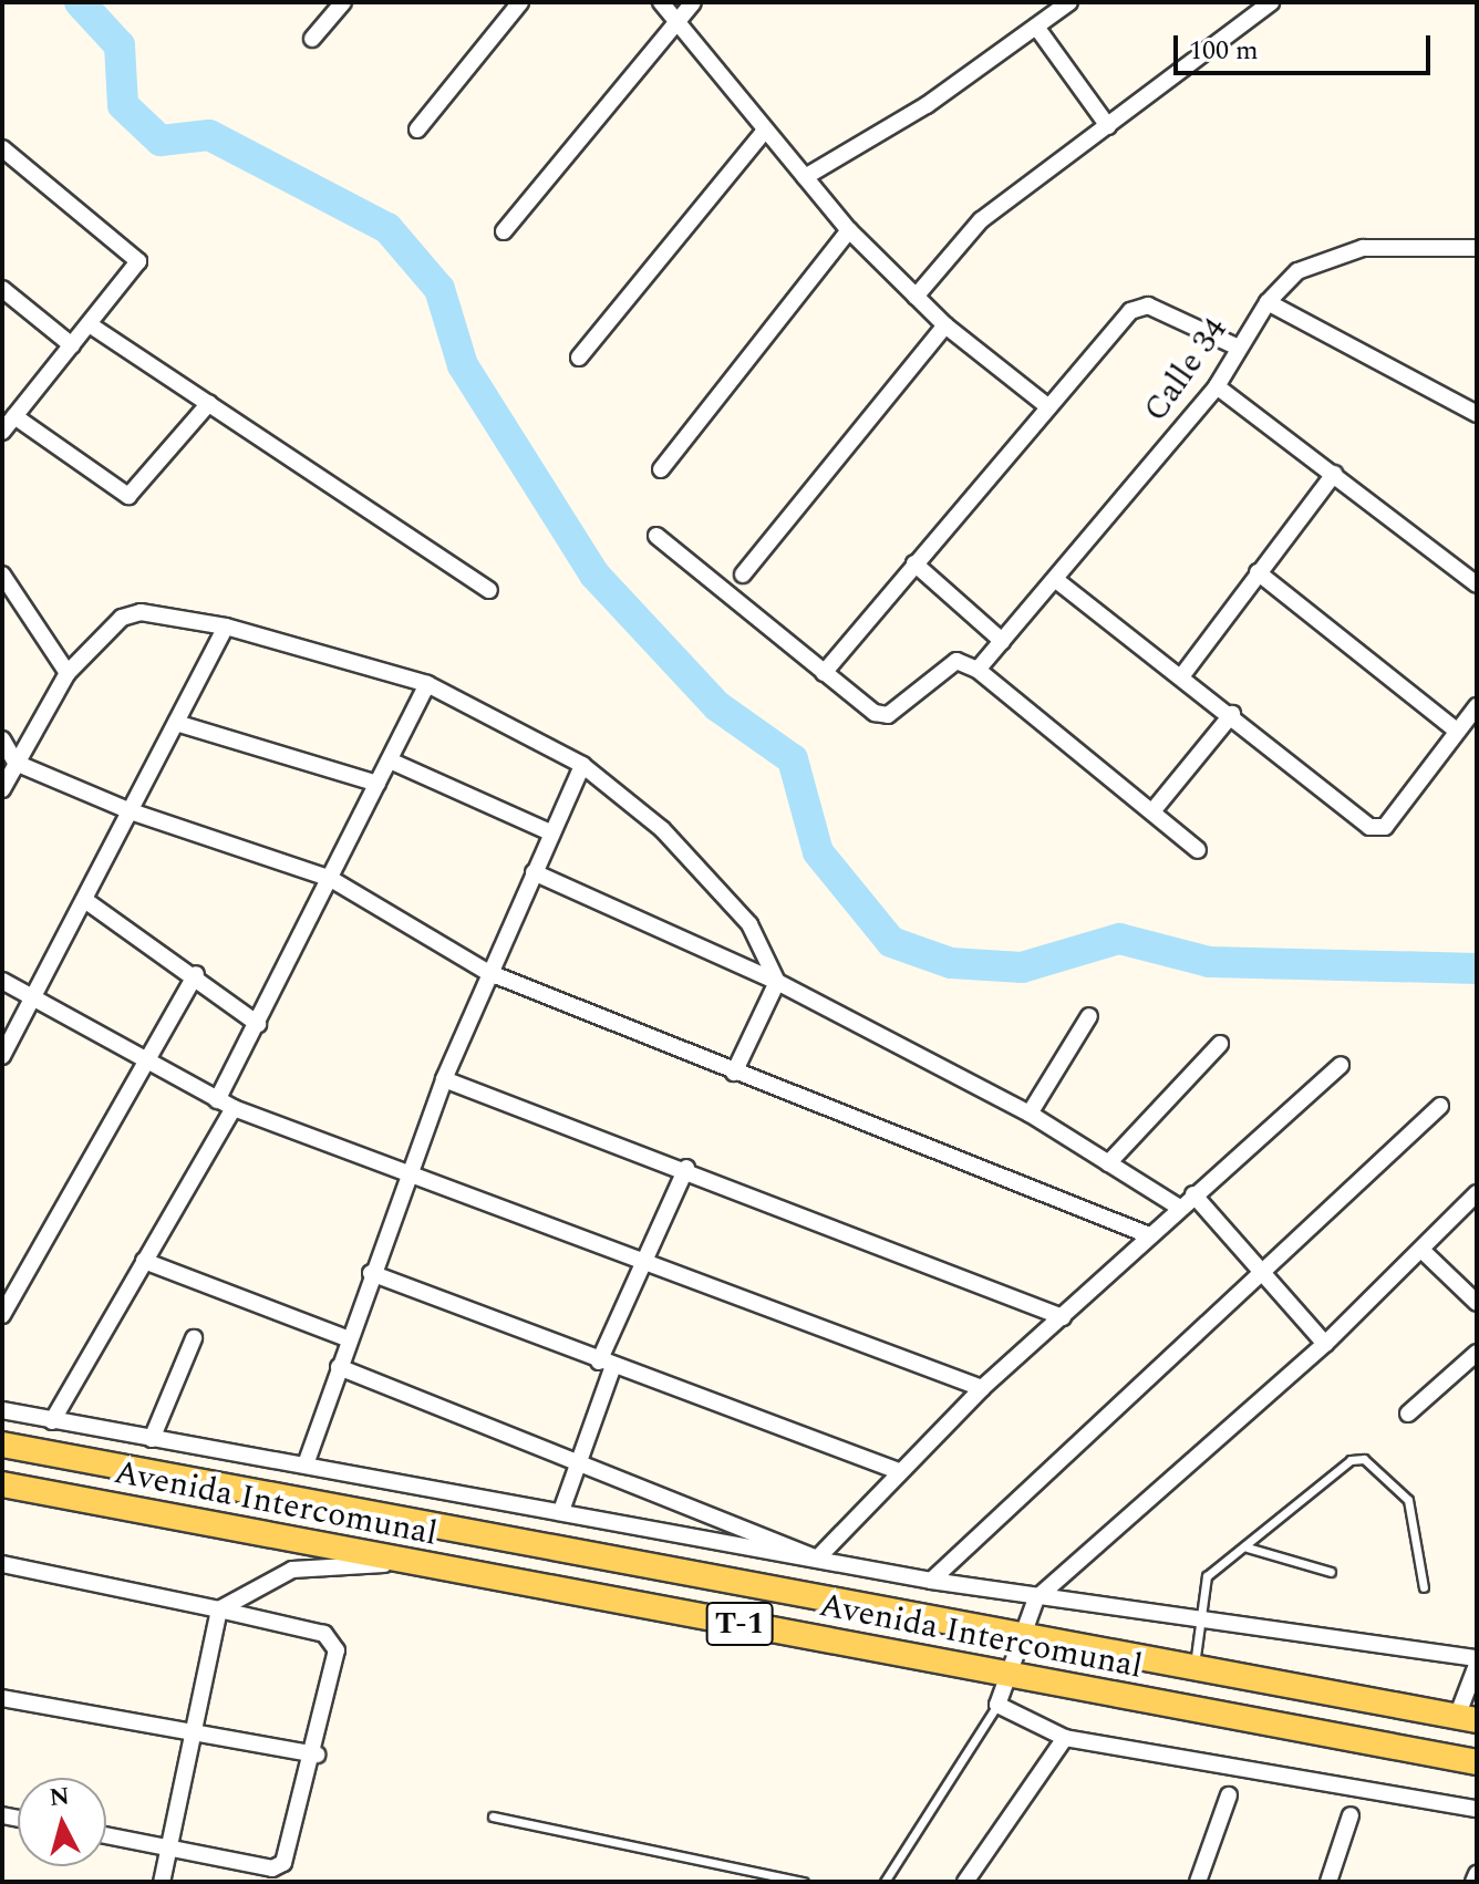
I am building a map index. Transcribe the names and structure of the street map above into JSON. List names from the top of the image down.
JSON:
{
  "streets": {
    "main road": ["Avenida Intercomunal", "T-1"],
    "street": ["Calle 34"]
  },
  "scale_bar": "100 m",
  "north": "top"
}
